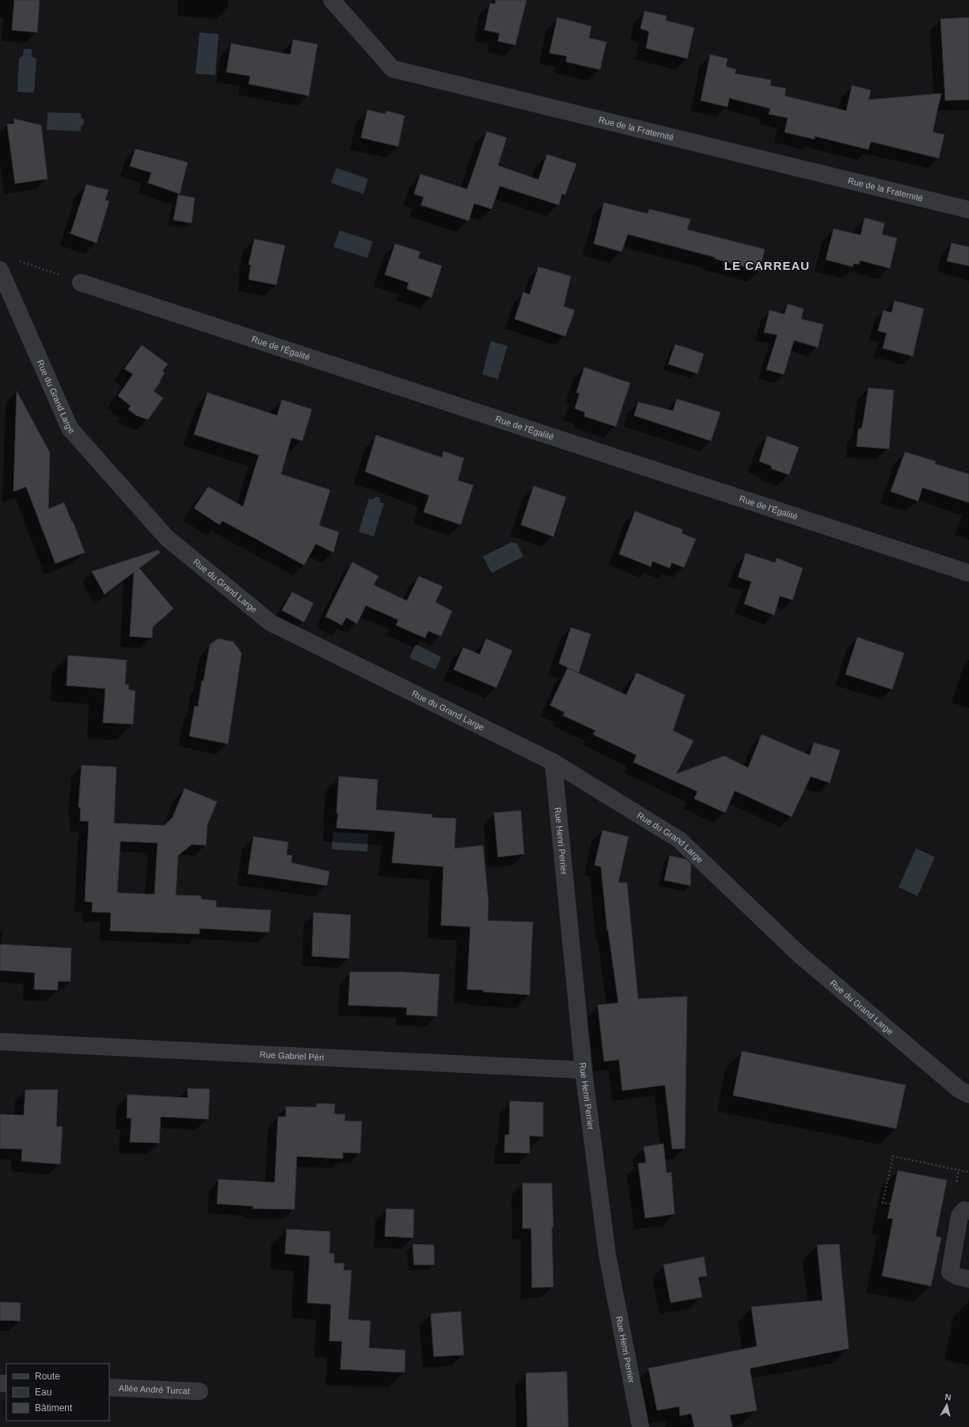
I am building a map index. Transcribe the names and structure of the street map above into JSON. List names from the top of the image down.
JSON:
{
  "streets": {
    "street": [
      "Rue de la Fraternité",
      "Rue de l'Égalité",
      "Rue du Grand Large",
      "Rue Henri Perrier",
      "Rue Gabriel Péri",
      "Allée André Turcat"
    ]
  },
  "crossings": [
    ["Rue du Grand Large", "Rue Henri Perrier"],
    ["Rue Henri Perrier", "Rue Gabriel Péri"]
  ],
  "districts": ["LE CARREAU"],
  "legend": ["Route", "Eau", "Bâtiment"],
  "north": "top"
}
